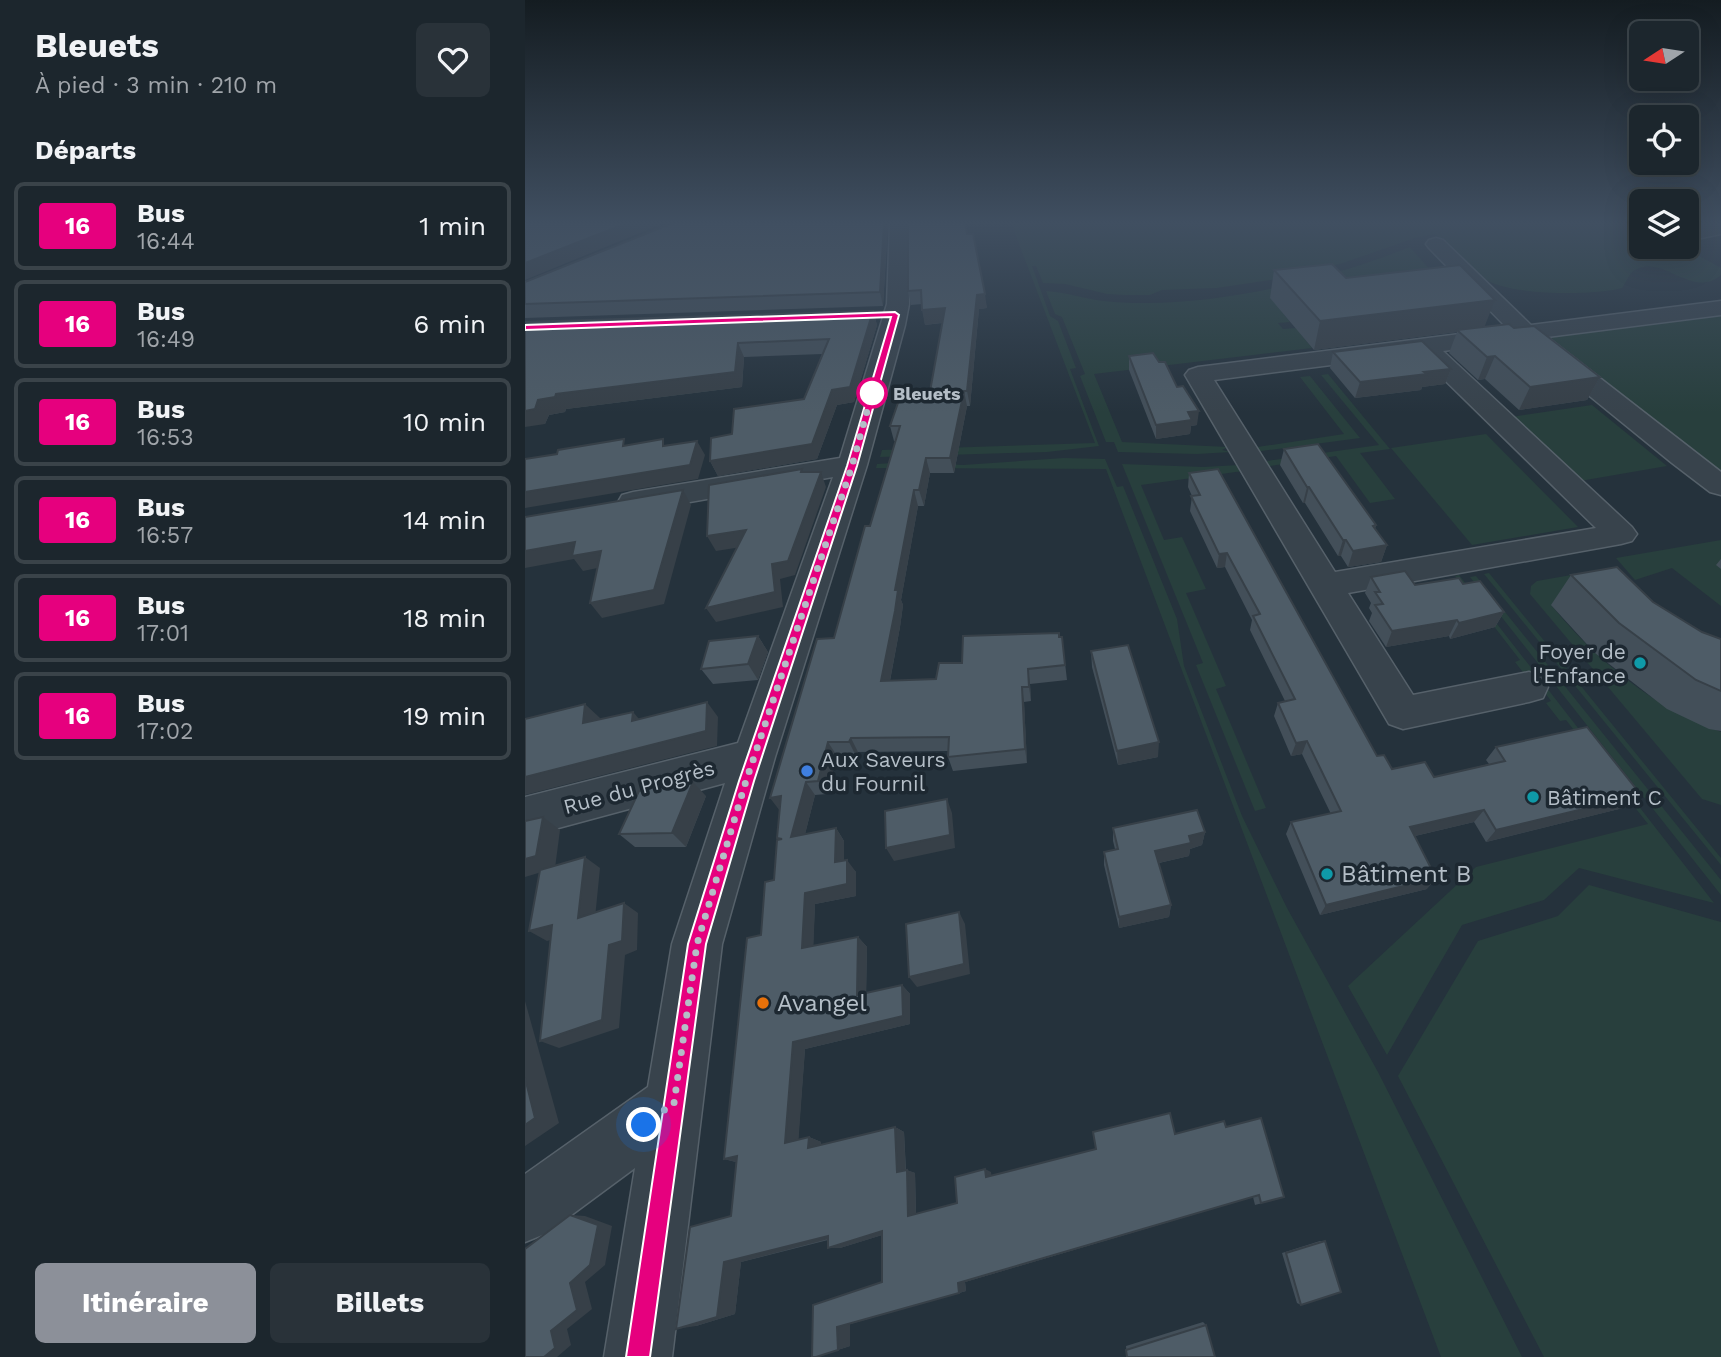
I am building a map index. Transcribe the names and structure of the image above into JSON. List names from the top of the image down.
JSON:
{
  "streets": {
    "street": ["Rue du Progrès"]
  },
  "places": [
    "Bleuets",
    "Foyer de l'Enfance",
    "Aux Saveurs du Fournil",
    "Bâtiment C",
    "Bâtiment B",
    "Avangel"
  ],
  "lines": ["bus line 16"],
  "north": "left",
  "page": {
    "heading": [
      ["Bleuets", "À pied · 3 min · 210 m"],
      "Départs"
    ],
    "list": [
      {
        "mark": "16",
        "name": "Bus",
        "note": "16:44",
        "value": "1 min"
      },
      {
        "mark": "16",
        "name": "Bus",
        "note": "16:49",
        "value": "6 min"
      },
      {
        "mark": "16",
        "name": "Bus",
        "note": "16:53",
        "value": "10 min"
      },
      {
        "mark": "16",
        "name": "Bus",
        "note": "16:57",
        "value": "14 min"
      },
      {
        "mark": "16",
        "name": "Bus",
        "note": "17:01",
        "value": "18 min"
      },
      {
        "mark": "16",
        "name": "Bus",
        "note": "17:02",
        "value": "19 min"
      }
    ],
    "buttons": ["Itinéraire", "Billets"]
  }
}
